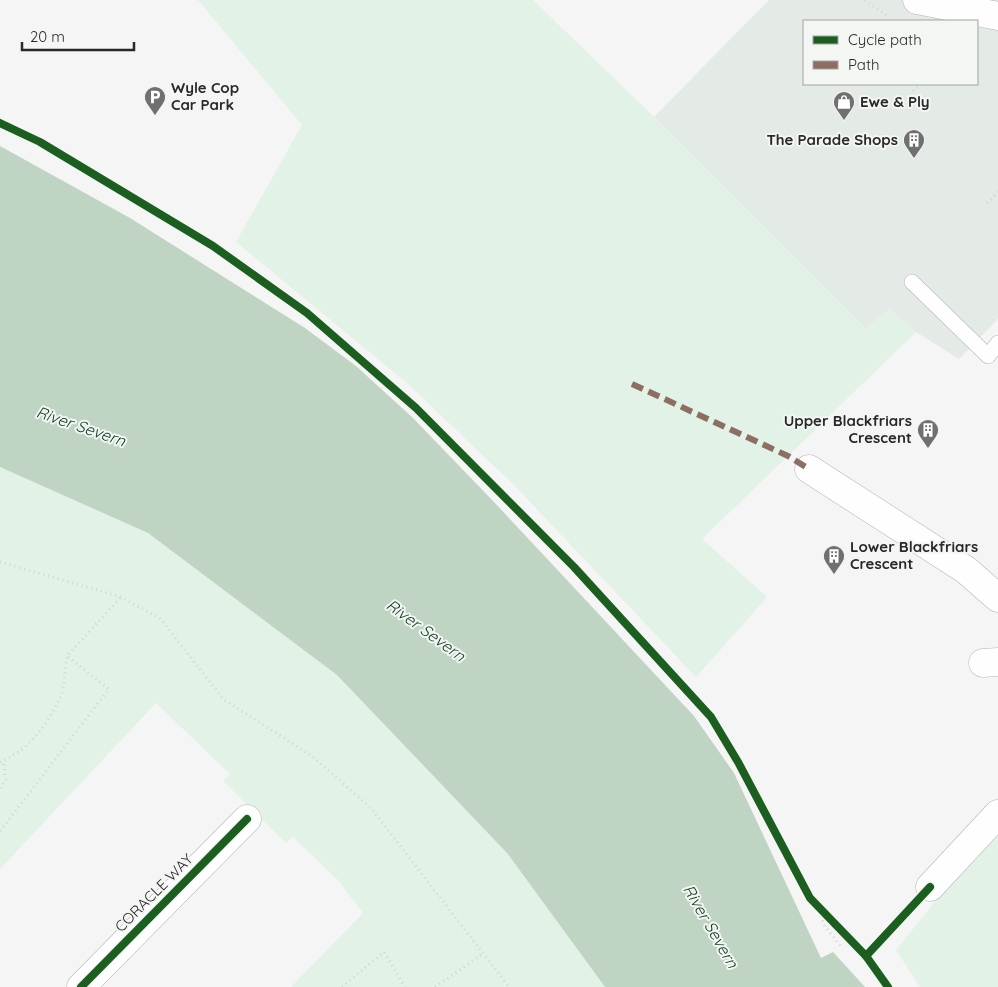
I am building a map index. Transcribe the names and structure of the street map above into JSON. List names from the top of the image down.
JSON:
{
  "streets": {
    "street": ["CORACLE WAY"]
  },
  "water": ["River Severn"],
  "places": {
    "parking": ["Wyle Cop Car Park"],
    "shop": ["Ewe & Ply"],
    "building": ["The Parade Shops", "Upper Blackfriars Crescent", "Lower Blackfriars Crescent"]
  },
  "legend": ["Cycle path", "Path"],
  "scale_bar": "20 m"
}
